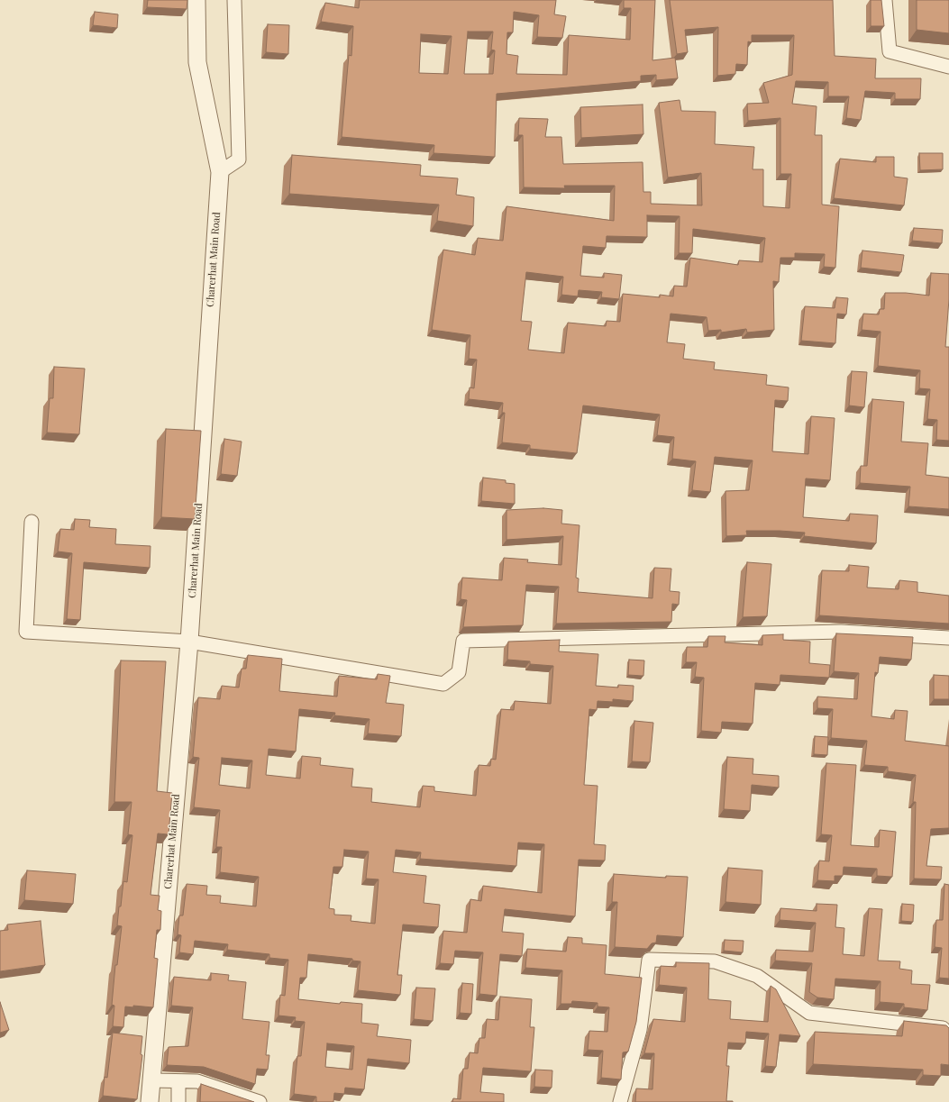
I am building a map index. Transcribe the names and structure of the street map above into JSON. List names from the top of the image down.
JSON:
{
  "streets": {
    "street": ["Charerhat Main Road"]
  }
}
